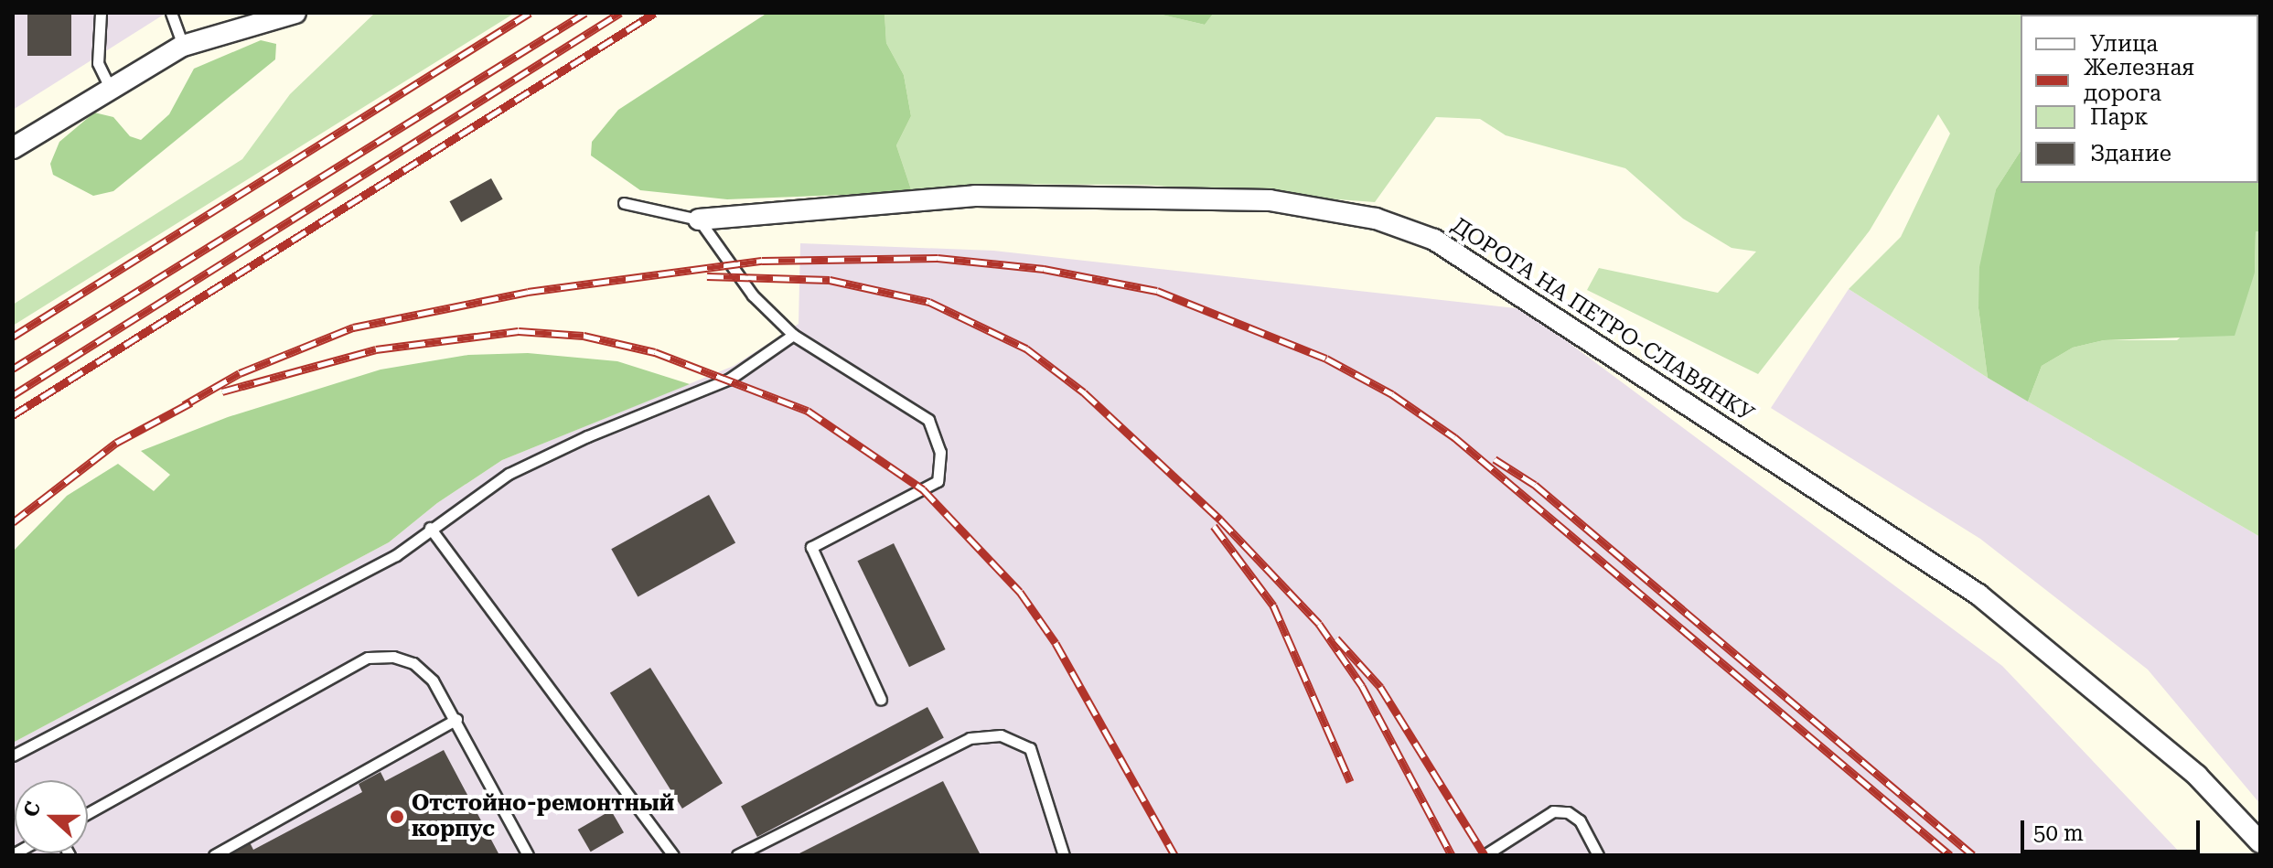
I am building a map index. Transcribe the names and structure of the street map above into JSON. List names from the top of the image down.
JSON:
{
  "streets": {
    "street": ["ДОРОГА НА ПЕТРО-СЛАВЯНКУ"]
  },
  "places": ["Отстойно-ремонтный корпус"],
  "legend": [
    "Улица",
    "Железная дорога",
    "Парк",
    "Здание"
  ],
  "scale_bar": "50 m",
  "north": "left"
}
